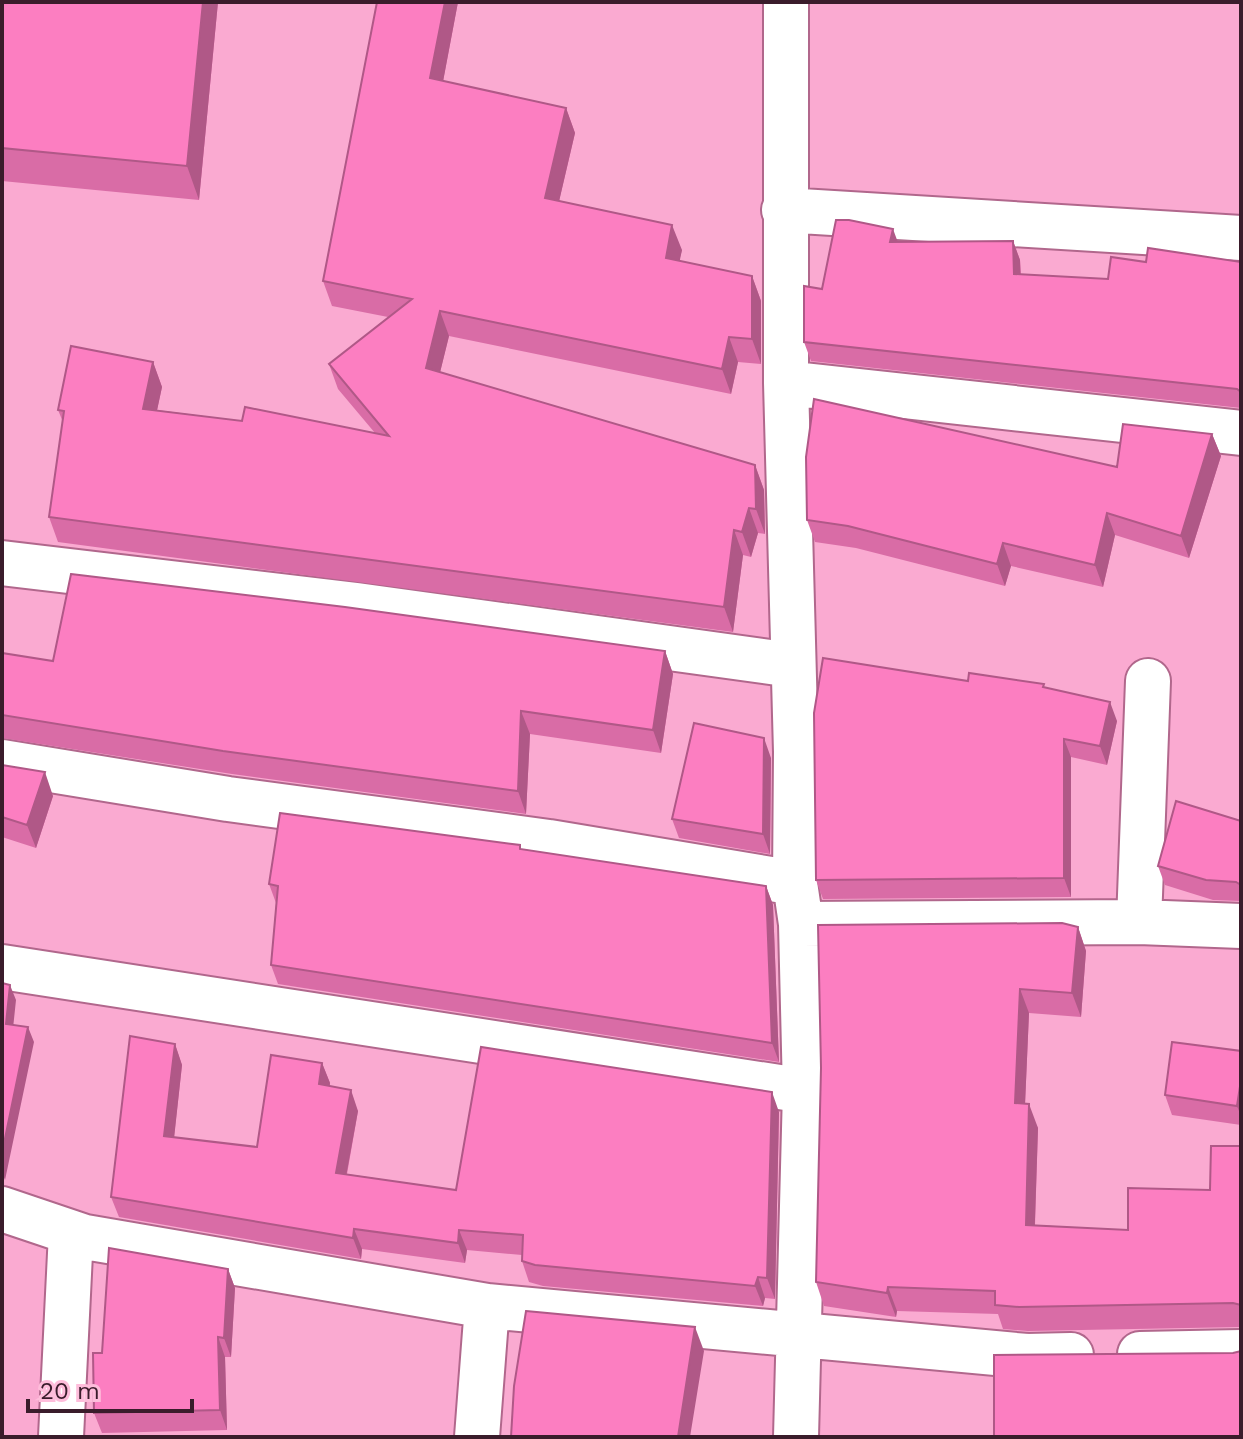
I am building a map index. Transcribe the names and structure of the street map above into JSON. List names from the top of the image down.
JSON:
{
  "scale_bar": "20 m"
}
